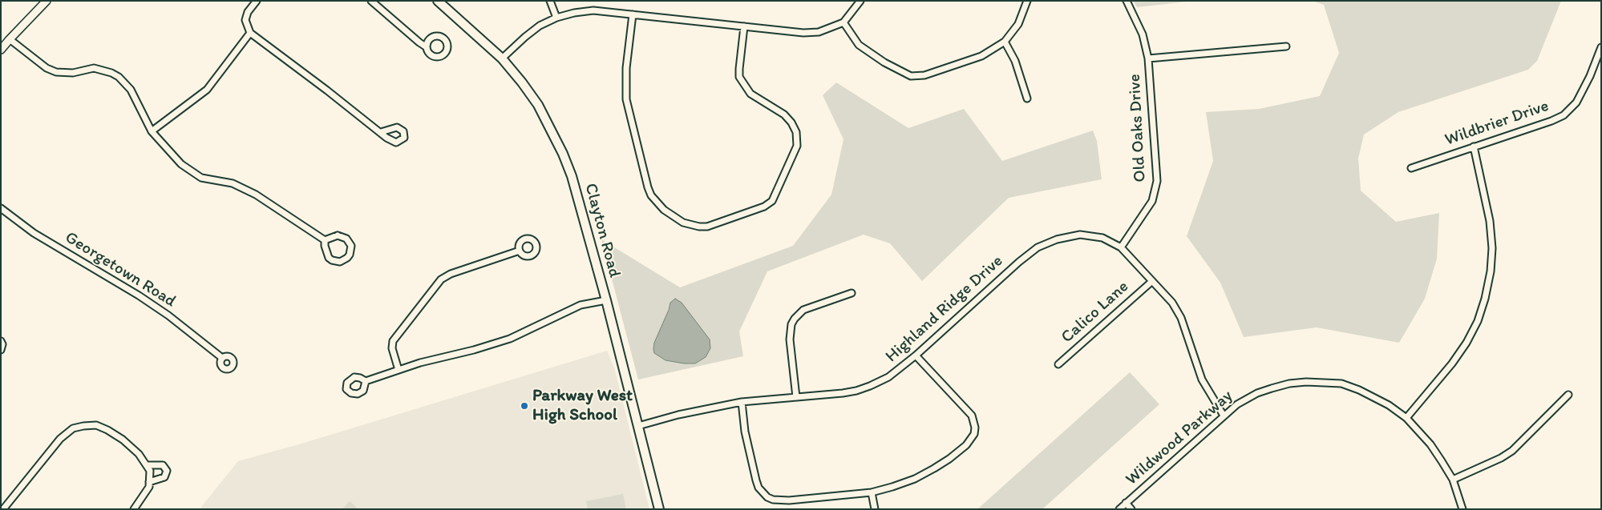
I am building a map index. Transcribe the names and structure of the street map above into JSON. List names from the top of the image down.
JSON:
{
  "streets": {
    "main road": ["Clayton Road"],
    "street": [
      "Wildbrier Drive",
      "Old Oaks Drive",
      "Georgetown Road",
      "Highland Ridge Drive",
      "Calico Lane",
      "Wildwood Parkway"
    ]
  },
  "crossings": [
    ["Old Oaks Drive", "Highland Ridge Drive"],
    ["Clayton Road", "Highland Ridge Drive"],
    ["Highland Ridge Drive", "Calico Lane"],
    ["Highland Ridge Drive", "Wildwood Parkway"]
  ],
  "places": ["Parkway West High School"]
}
